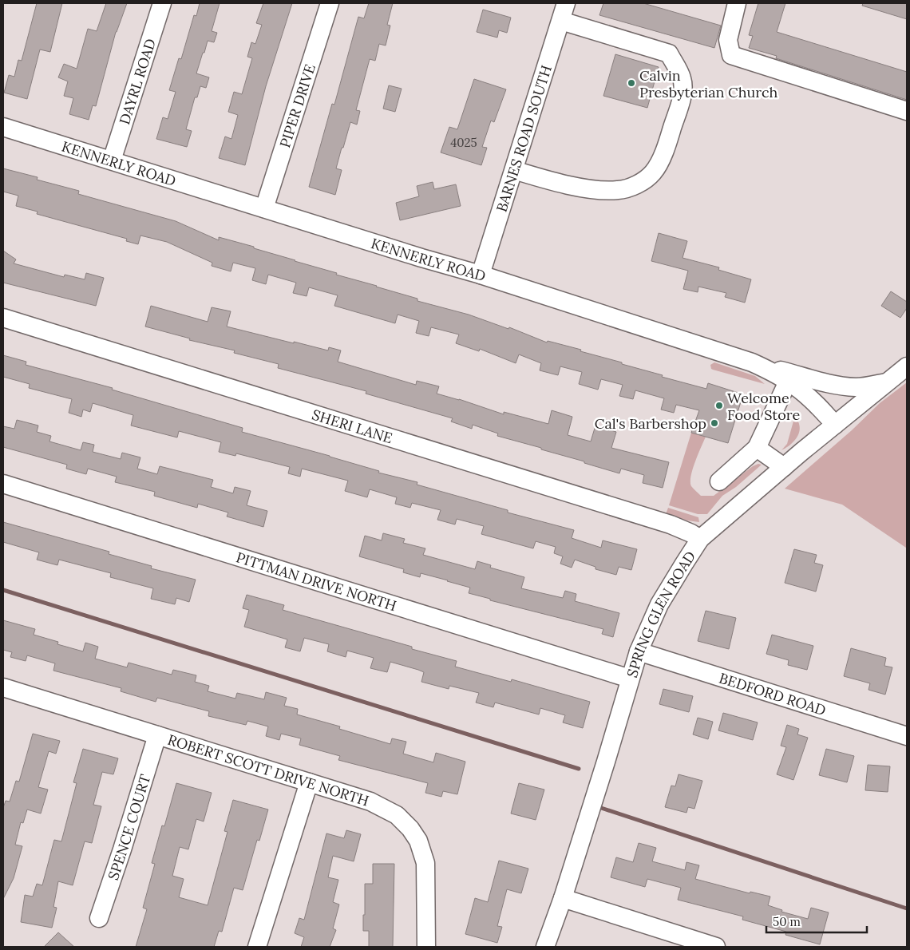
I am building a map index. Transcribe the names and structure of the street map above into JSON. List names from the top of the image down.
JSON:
{
  "streets": {
    "street": [
      "DAYRL ROAD",
      "PIPER DRIVE",
      "BARNES ROAD SOUTH",
      "KENNERLY ROAD",
      "SHERI LANE",
      "PITTMAN DRIVE NORTH",
      "SPRING GLEN ROAD",
      "BEDFORD ROAD",
      "ROBERT SCOTT DRIVE NORTH",
      "SPENCE COURT"
    ]
  },
  "crossings": [
    ["DAYRL ROAD", "KENNERLY ROAD"],
    ["PIPER DRIVE", "KENNERLY ROAD"],
    ["BARNES ROAD SOUTH", "KENNERLY ROAD"],
    ["KENNERLY ROAD", "SPRING GLEN ROAD"],
    ["SHERI LANE", "SPRING GLEN ROAD"],
    ["PITTMAN DRIVE NORTH", "SPRING GLEN ROAD"],
    ["SPRING GLEN ROAD", "BEDFORD ROAD"],
    ["ROBERT SCOTT DRIVE NORTH", "SPENCE COURT"]
  ],
  "places": ["Calvin Presbyterian Church", "Welcome Food Store", "Cal's Barbershop"],
  "house_numbers": ["4025"],
  "scale_bar": "50 m"
}
